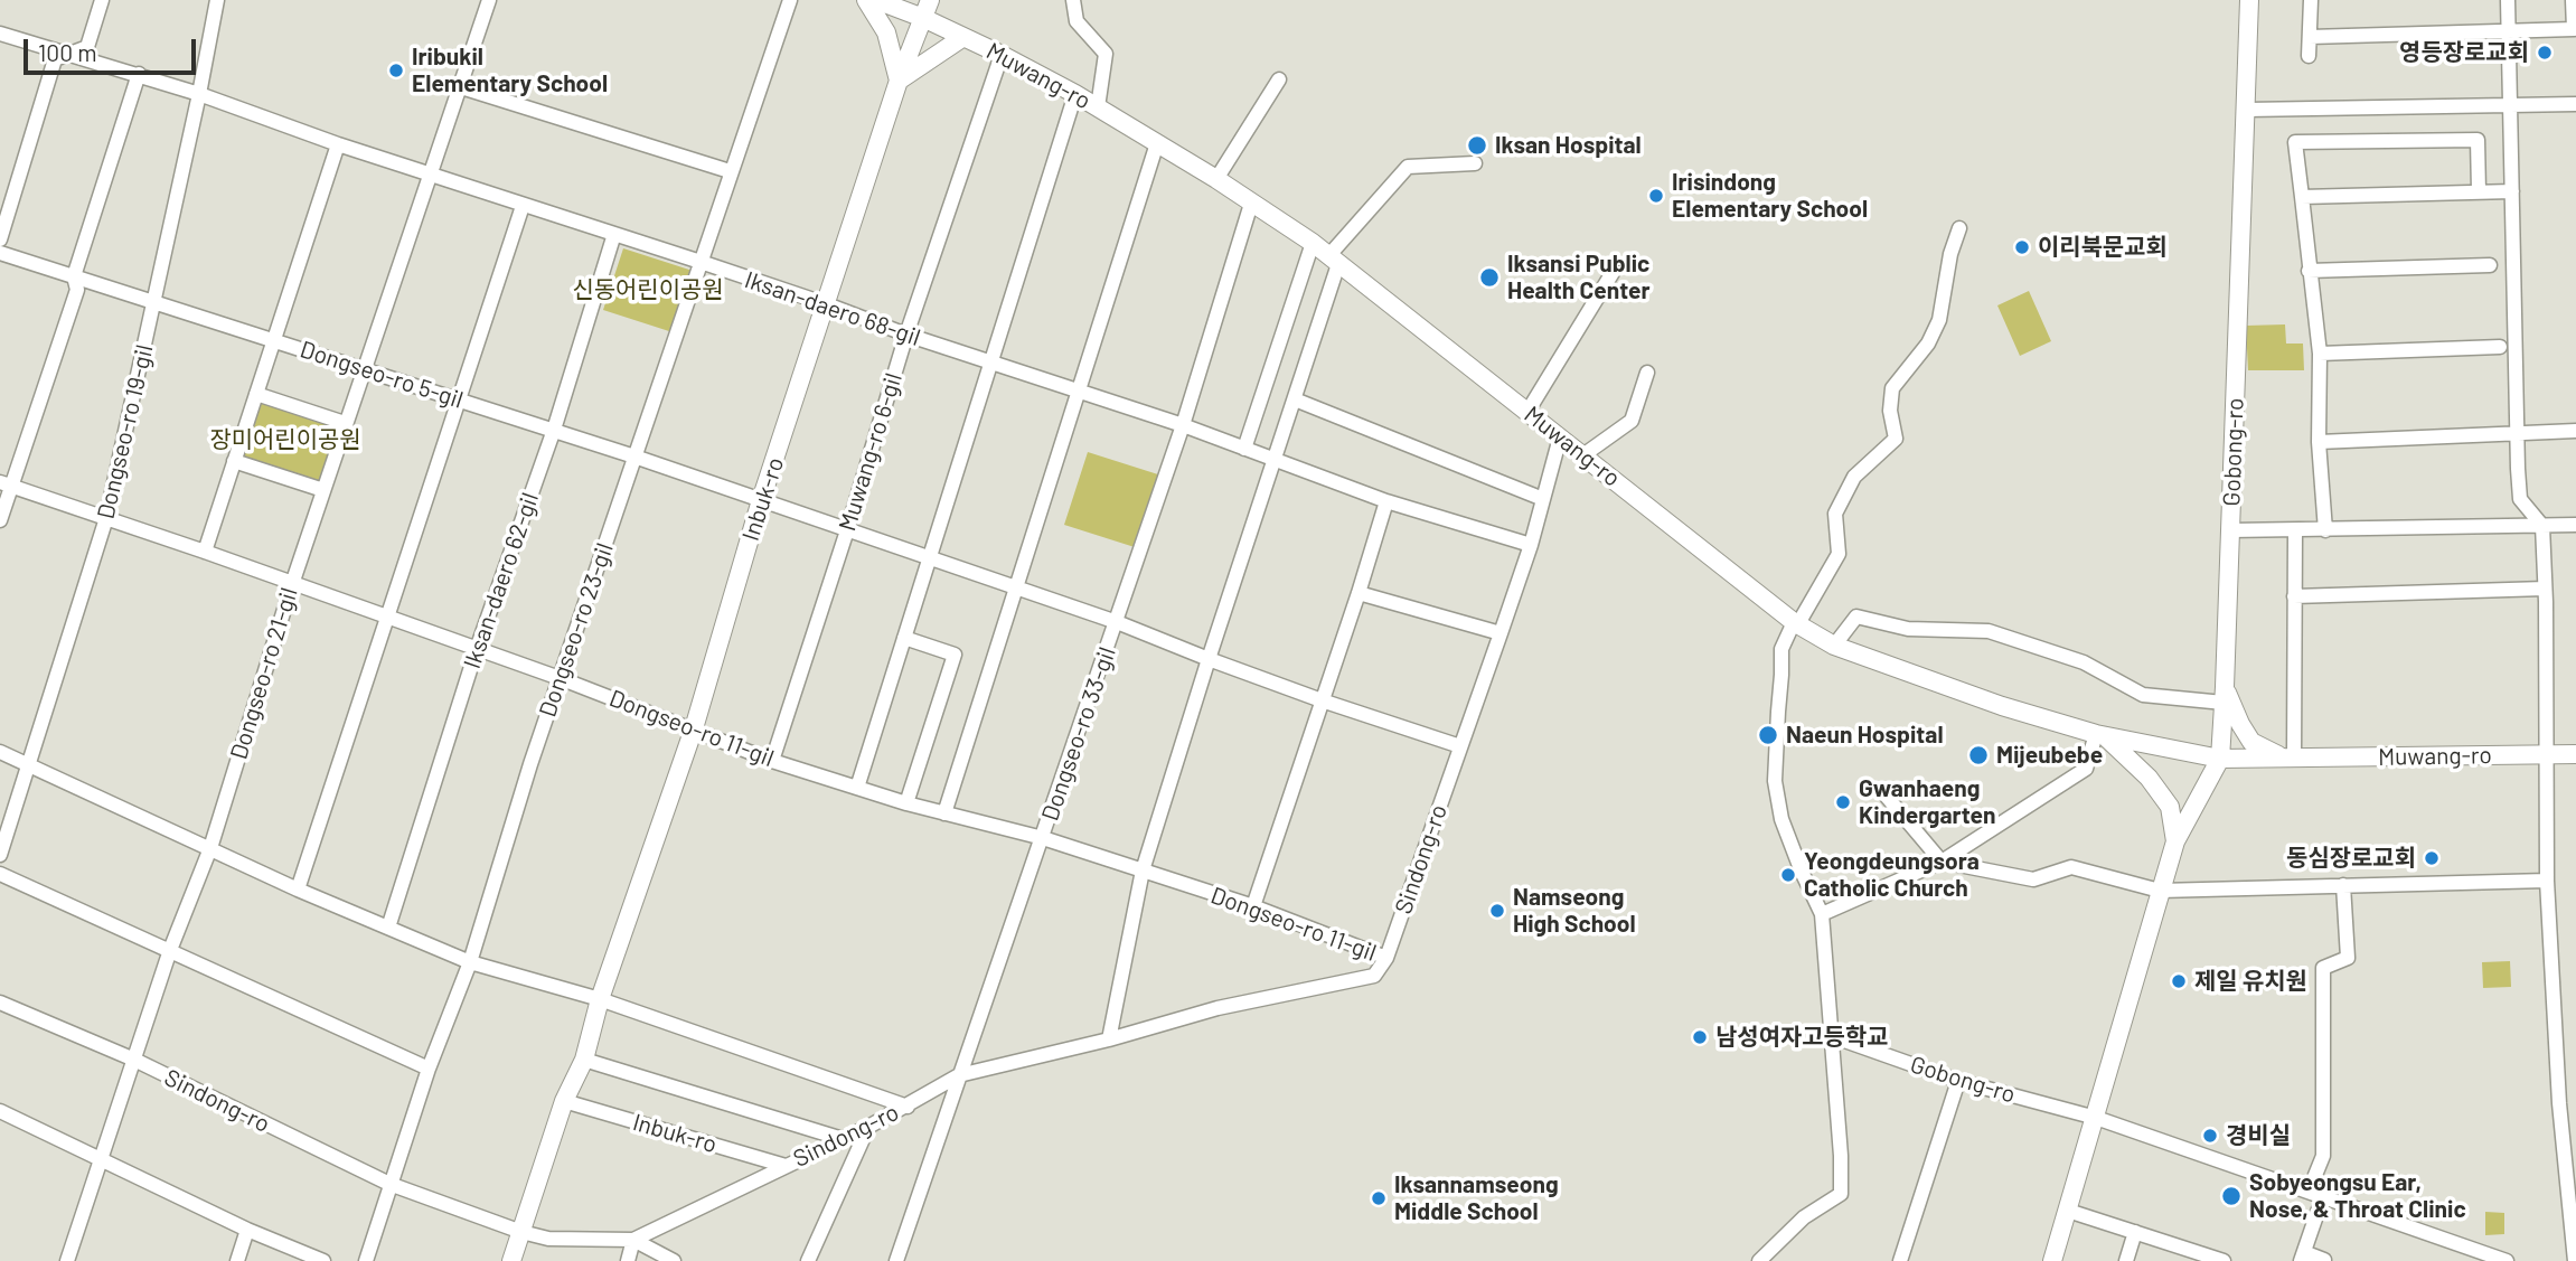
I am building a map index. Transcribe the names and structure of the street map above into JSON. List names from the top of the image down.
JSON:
{
  "streets": {
    "street": [
      "Muwang-ro",
      "Iksan-daero 68-gil",
      "Dongseo-ro 5-gil",
      "Dongseo-ro 19-gil",
      "Muwang-ro 6-gil",
      "Gobong-ro",
      "Inbuk-ro",
      "Iksan-daero 62-gil",
      "Dongseo-ro 23-gil",
      "Dongseo-ro 21-gil",
      "Dongseo-ro 11-gil",
      "Dongseo-ro 33-gil",
      "Sindong-ro"
    ]
  },
  "crossings": [
    ["Muwang-ro", "Muwang-ro 6-gil"],
    ["Muwang-ro", "Gobong-ro"],
    ["Muwang-ro", "Inbuk-ro"],
    ["Muwang-ro", "Dongseo-ro 33-gil"],
    ["Muwang-ro", "Sindong-ro"],
    ["Iksan-daero 68-gil", "Dongseo-ro 19-gil"],
    ["Iksan-daero 68-gil", "Muwang-ro 6-gil"],
    ["Iksan-daero 68-gil", "Inbuk-ro"],
    ["Iksan-daero 68-gil", "Iksan-daero 62-gil"],
    ["Iksan-daero 68-gil", "Dongseo-ro 23-gil"],
    ["Iksan-daero 68-gil", "Dongseo-ro 21-gil"],
    ["Iksan-daero 68-gil", "Dongseo-ro 33-gil"],
    ["Iksan-daero 68-gil", "Sindong-ro"],
    ["Dongseo-ro 5-gil", "Dongseo-ro 19-gil"],
    ["Dongseo-ro 5-gil", "Muwang-ro 6-gil"],
    ["Dongseo-ro 5-gil", "Inbuk-ro"],
    ["Dongseo-ro 5-gil", "Iksan-daero 62-gil"],
    ["Dongseo-ro 5-gil", "Dongseo-ro 23-gil"],
    ["Dongseo-ro 5-gil", "Dongseo-ro 21-gil"],
    ["Dongseo-ro 5-gil", "Dongseo-ro 33-gil"],
    ["Dongseo-ro 5-gil", "Sindong-ro"],
    ["Dongseo-ro 19-gil", "Dongseo-ro 11-gil"],
    ["Muwang-ro 6-gil", "Dongseo-ro 11-gil"],
    ["Inbuk-ro", "Dongseo-ro 11-gil"],
    ["Inbuk-ro", "Sindong-ro"],
    ["Iksan-daero 62-gil", "Dongseo-ro 11-gil"],
    ["Dongseo-ro 23-gil", "Dongseo-ro 11-gil"],
    ["Dongseo-ro 23-gil", "Sindong-ro"],
    ["Dongseo-ro 21-gil", "Dongseo-ro 11-gil"],
    ["Dongseo-ro 21-gil", "Sindong-ro"],
    ["Dongseo-ro 11-gil", "Dongseo-ro 33-gil"],
    ["Dongseo-ro 11-gil", "Sindong-ro"],
    ["Dongseo-ro 33-gil", "Sindong-ro"]
  ],
  "parks": ["신동어린이공원", "장미어린이공원"],
  "places": [
    "영등장로교회",
    "Iribukil Elementary School",
    "Iksan Hospital",
    "Irisindong Elementary School",
    "이리북문교회",
    "Iksansi Public Health Center",
    "Naeun Hospital",
    "Mijeubebe",
    "Gwanhaeng Kindergarten",
    "동심장로교회",
    "Yeongdeungsora Catholic Church",
    "Namseong High School",
    "제일 유치원",
    "남성여자고등학교",
    "경비실",
    "Sobyeongsu Ear, Nose, & Throat Clinic",
    "Iksannamseong Middle School"
  ],
  "scale_bar": "100 m"
}
